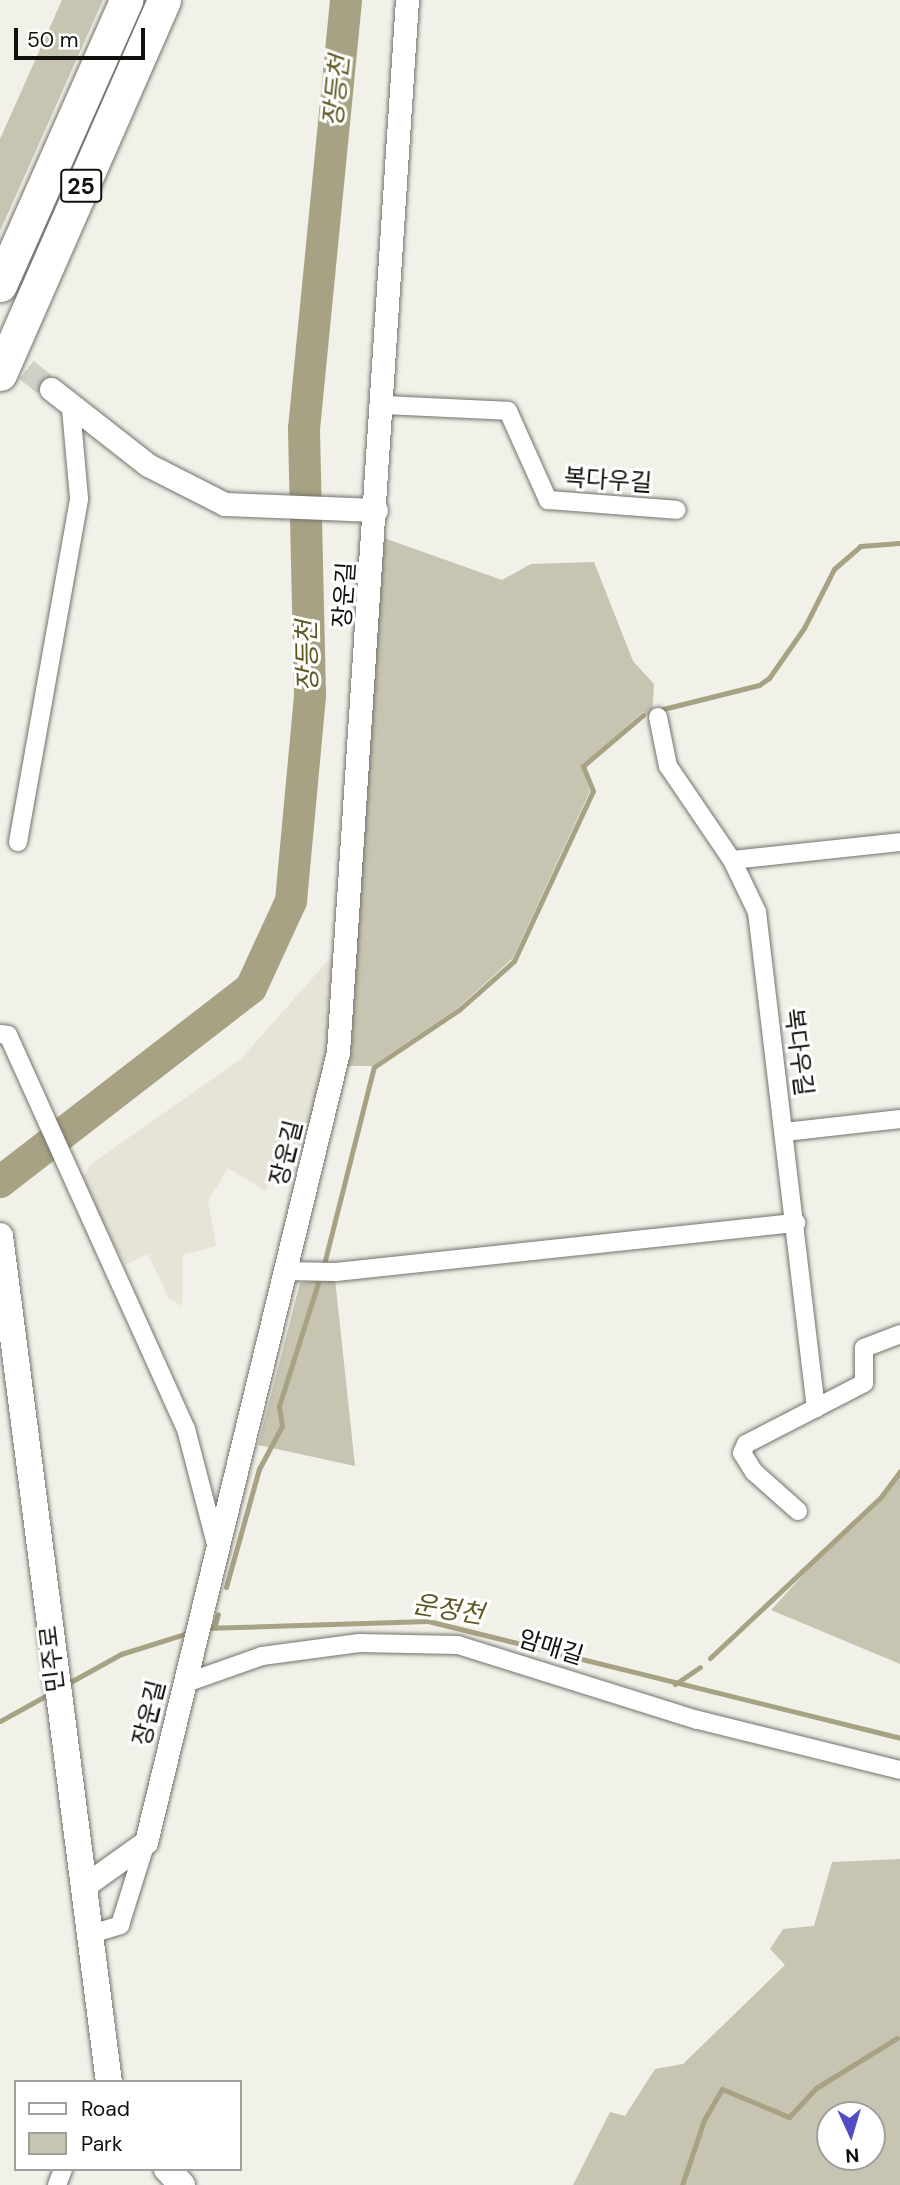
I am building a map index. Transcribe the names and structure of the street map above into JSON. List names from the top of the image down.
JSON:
{
  "streets": {
    "highway": ["25"],
    "main road": ["민주로"],
    "street": ["복다우길", "장운길", "암매길"]
  },
  "crossings": [
    ["복다우길", "장운길"],
    ["장운길", "암매길"],
    ["장운길", "민주로"]
  ],
  "water": ["장등천", "운정천"],
  "legend": ["Road", "Park"],
  "scale_bar": "50 m",
  "north": "bottom"
}
